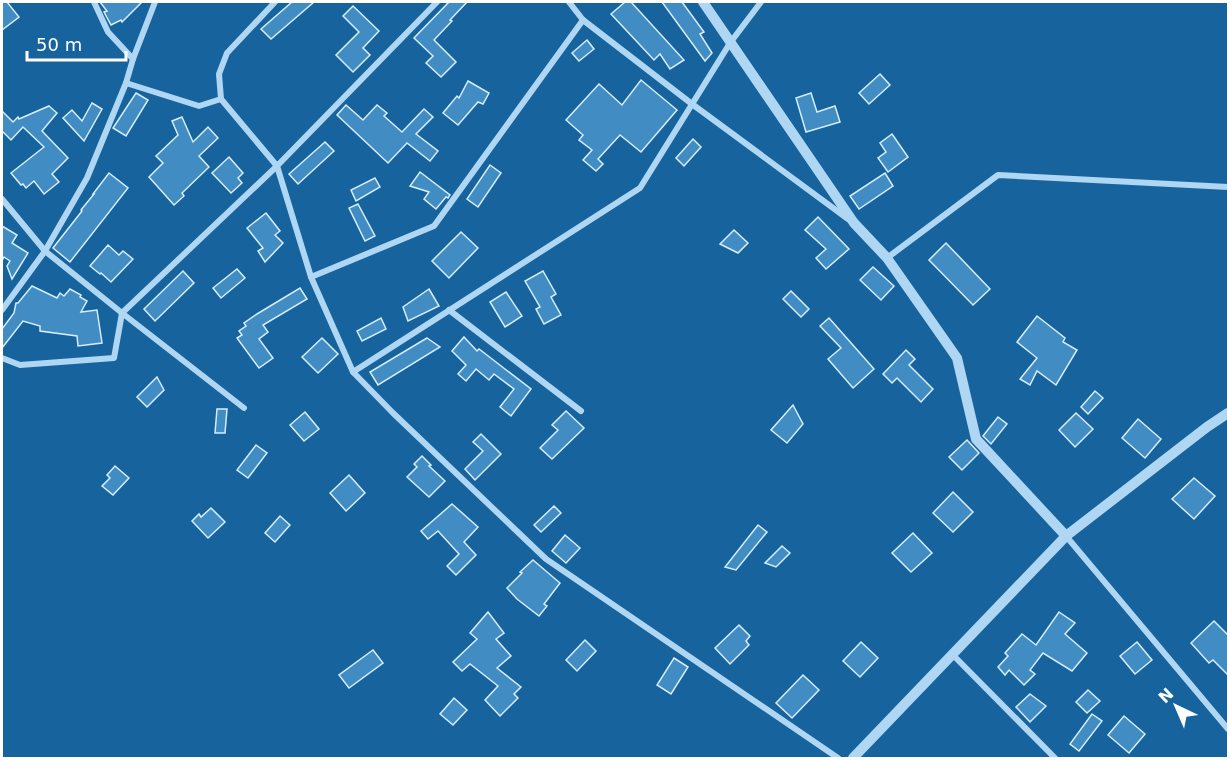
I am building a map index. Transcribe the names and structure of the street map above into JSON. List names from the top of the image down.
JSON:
{
  "scale_bar": "50 m",
  "north": "top left"
}
